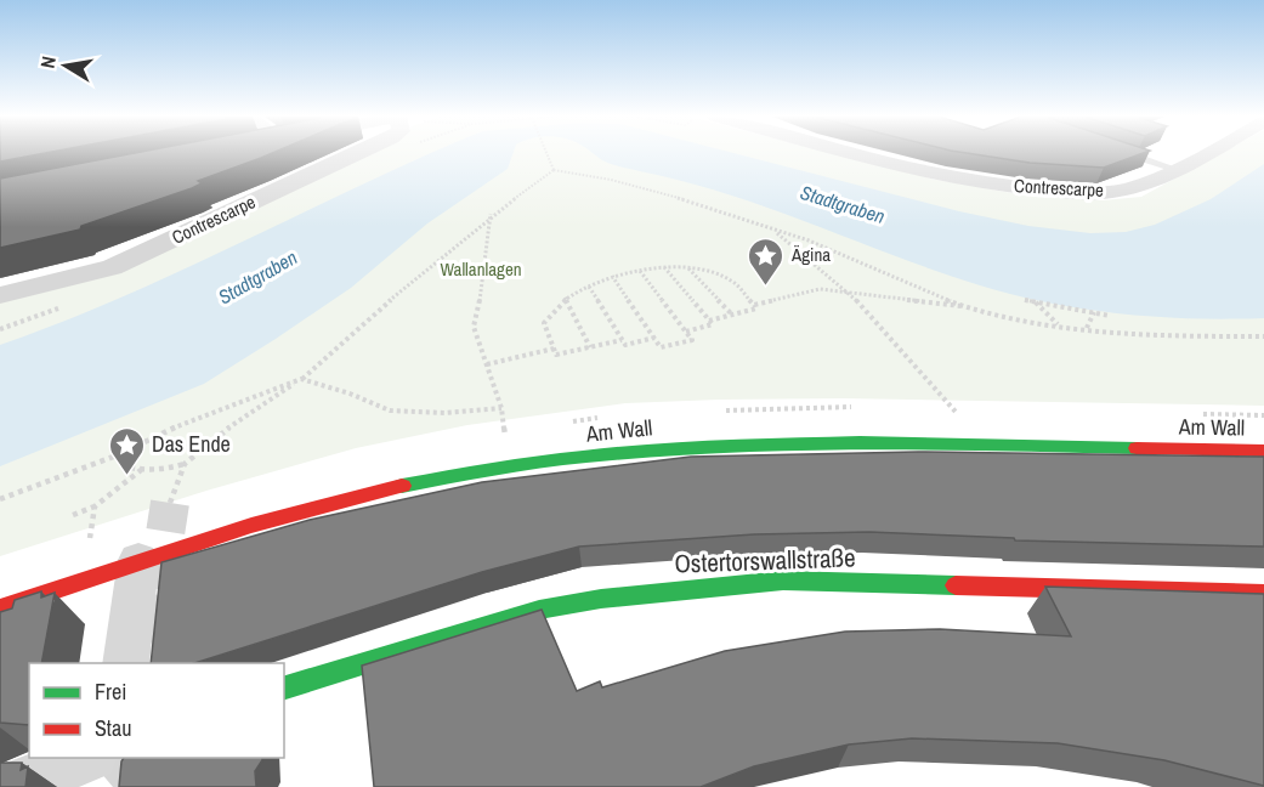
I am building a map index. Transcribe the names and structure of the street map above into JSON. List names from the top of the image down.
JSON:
{
  "streets": {
    "main road": ["Am Wall", "Ostertorswallstraße"],
    "street": ["Contrescarpe"]
  },
  "water": ["Stadtgraben"],
  "parks": ["Wallanlagen"],
  "places": {
    "place": ["Ägina", "Das Ende"]
  },
  "legend": ["Frei", "Stau"],
  "north": "left"
}
